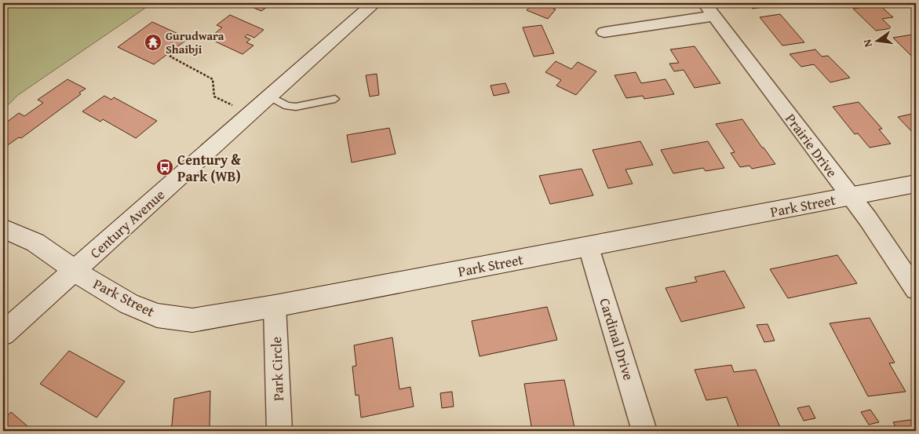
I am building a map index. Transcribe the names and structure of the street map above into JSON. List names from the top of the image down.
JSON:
{
  "streets": {
    "street": [
      "Prairie Drive",
      "Park Street",
      "Century Avenue",
      "Cardinal Drive",
      "Park Circle"
    ]
  },
  "crossings": [
    ["Prairie Drive", "Park Street"],
    ["Park Street", "Century Avenue"],
    ["Park Street", "Cardinal Drive"],
    ["Park Street", "Park Circle"]
  ],
  "places": {
    "temple": ["Gurudwara Shaibji"],
    "bus stop": ["Century & Park (WB)"]
  },
  "north": "left"
}
